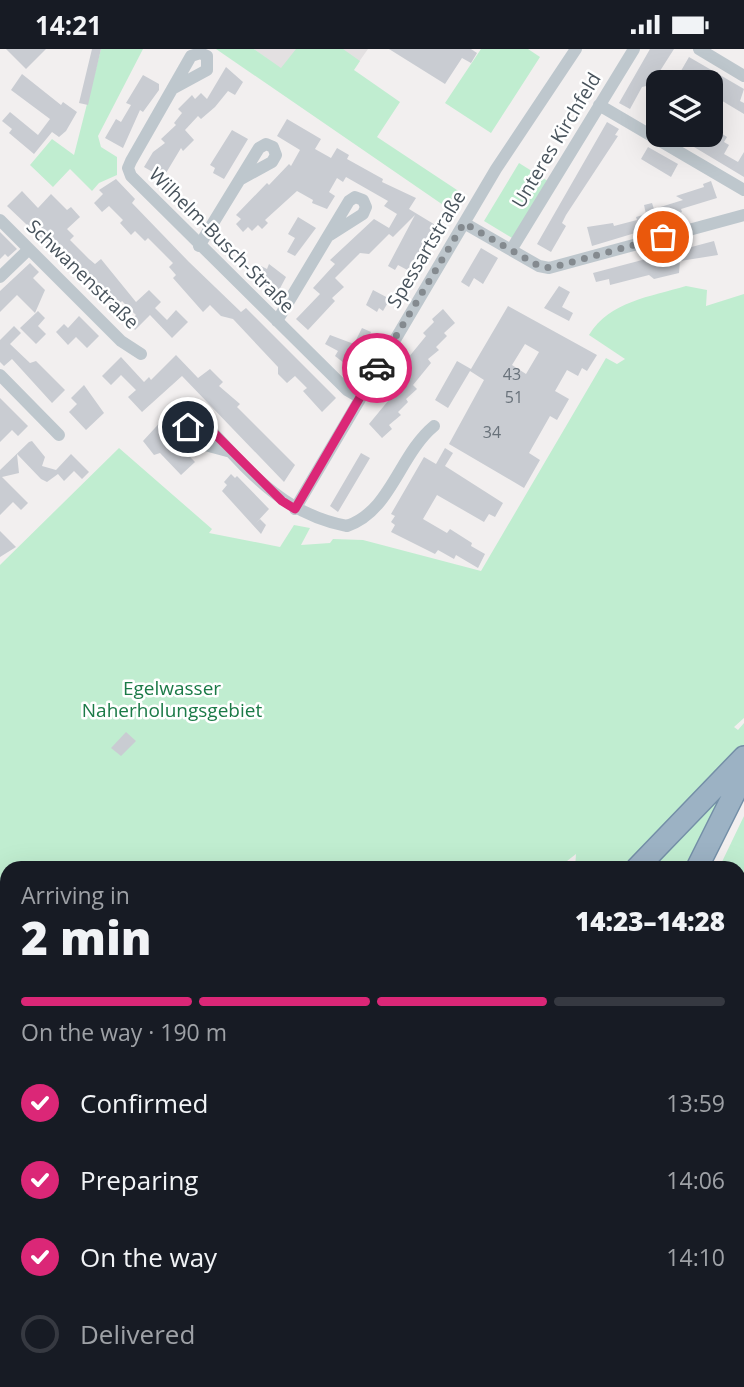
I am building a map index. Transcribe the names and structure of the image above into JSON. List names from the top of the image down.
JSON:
{
  "streets": {
    "street": [
      "Unteres Kirchfeld",
      "Wilhelm-Busch-Straße",
      "Spessartstraße",
      "Schwanenstraße"
    ]
  },
  "crossings": [
    ["Wilhelm-Busch-Straße", "Spessartstraße"]
  ],
  "parks": ["Egelwasser Naherholungsgebiet"],
  "house_numbers": ["43", "51", "34"],
  "page": {
    "status": "14:21",
    "heading": ["2 min", "Arriving in", "14:23–14:28"],
    "bar": "On the way · 190 m",
    "list": [
      ["Confirmed", "13:59"],
      ["Preparing", "14:06"],
      ["On the way", "14:10"],
      "Delivered"
    ]
  }
}
